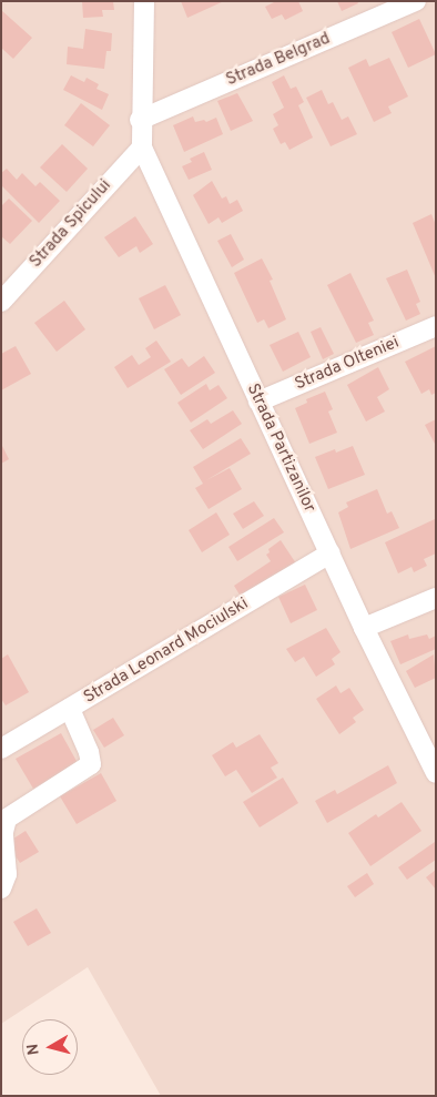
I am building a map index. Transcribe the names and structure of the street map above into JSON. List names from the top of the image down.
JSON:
{
  "streets": {
    "street": [
      "Strada Belgrad",
      "Strada Spicului",
      "Strada Olteniei",
      "Strada Partizanilor",
      "Strada Leonard Mociulski"
    ]
  },
  "crossings": [
    ["Strada Belgrad", "Strada Partizanilor"],
    ["Strada Spicului", "Strada Partizanilor"],
    ["Strada Olteniei", "Strada Partizanilor"],
    ["Strada Partizanilor", "Strada Leonard Mociulski"]
  ],
  "north": "left"
}
